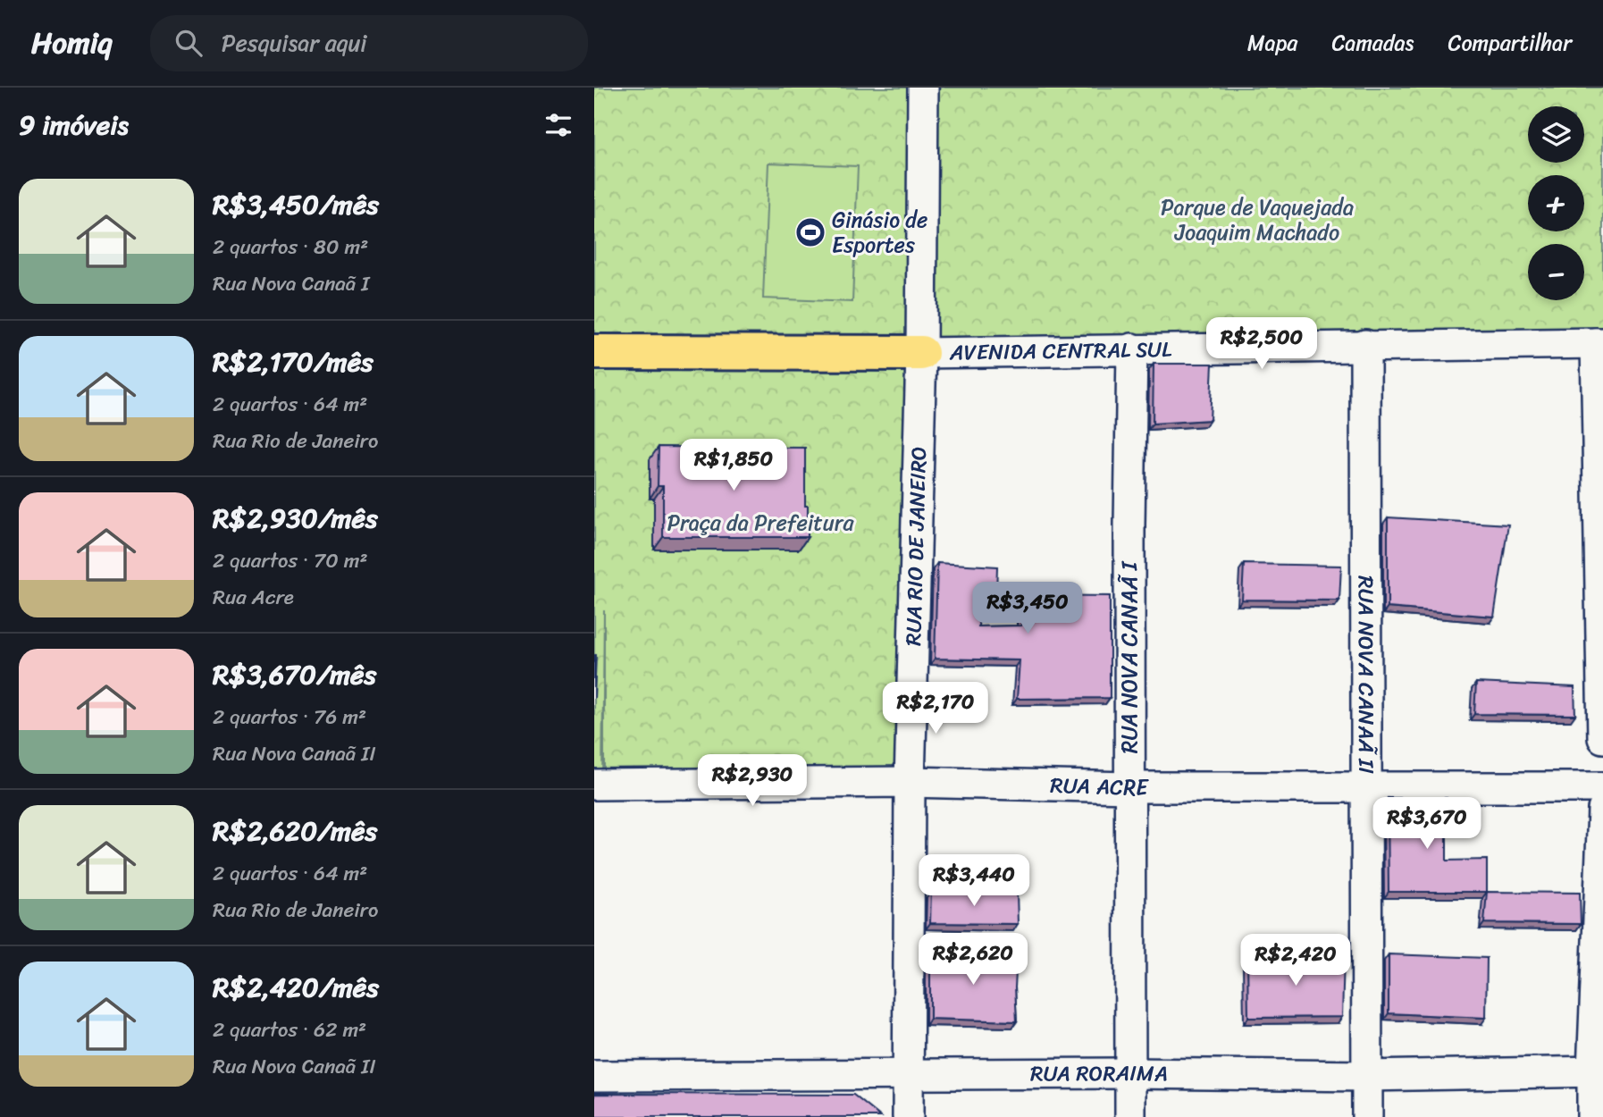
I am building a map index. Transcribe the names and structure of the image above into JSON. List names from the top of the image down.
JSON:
{
  "streets": {
    "main road": ["AVENIDA CENTRAL SUL"],
    "street": [
      "RUA RIO DE JANEIRO",
      "RUA NOVA CANAÃ I",
      "RUA NOVA CANAÃ II",
      "RUA ACRE",
      "RUA RORAIMA"
    ]
  },
  "crossings": [
    ["AVENIDA CENTRAL SUL", "RUA RIO DE JANEIRO"],
    ["AVENIDA CENTRAL SUL", "RUA NOVA CANAÃ I"],
    ["AVENIDA CENTRAL SUL", "RUA NOVA CANAÃ II"],
    ["RUA RIO DE JANEIRO", "RUA ACRE"],
    ["RUA RIO DE JANEIRO", "RUA RORAIMA"],
    ["RUA NOVA CANAÃ I", "RUA ACRE"],
    ["RUA NOVA CANAÃ I", "RUA RORAIMA"],
    ["RUA NOVA CANAÃ II", "RUA ACRE"],
    ["RUA NOVA CANAÃ II", "RUA RORAIMA"]
  ],
  "parks": ["Parque de Vaquejada Joaquim Machado", "Praça da Prefeitura"],
  "places": {
    "sports": ["Ginásio de Esportes"]
  },
  "page": {
    "header": "Homiq",
    "search": "Pesquisar aqui",
    "nav": ["Mapa", "Camadas", "Compartilhar"],
    "heading": "9 imóveis",
    "map_buttons": ["+", "−"],
    "list": [
      {
        "name": "R$3,450/mês",
        "note": "2 quartos · 80 m² · Rua Nova Canaã I"
      },
      {
        "name": "R$2,170/mês",
        "note": "2 quartos · 64 m² · Rua Rio de Janeiro"
      },
      {
        "name": "R$2,930/mês",
        "note": "2 quartos · 70 m² · Rua Acre"
      },
      {
        "name": "R$3,670/mês",
        "note": "2 quartos · 76 m² · Rua Nova Canaã II"
      },
      {
        "name": "R$2,620/mês",
        "note": "2 quartos · 64 m² · Rua Rio de Janeiro"
      },
      {
        "name": "R$2,420/mês",
        "note": "2 quartos · 62 m² · Rua Nova Canaã II"
      }
    ],
    "price": [
      "R$2,500",
      "R$1,850",
      "R$3,450",
      "R$2,170",
      "R$2,930",
      "R$3,670",
      "R$3,440",
      "R$2,620",
      "R$2,420"
    ]
  }
}
